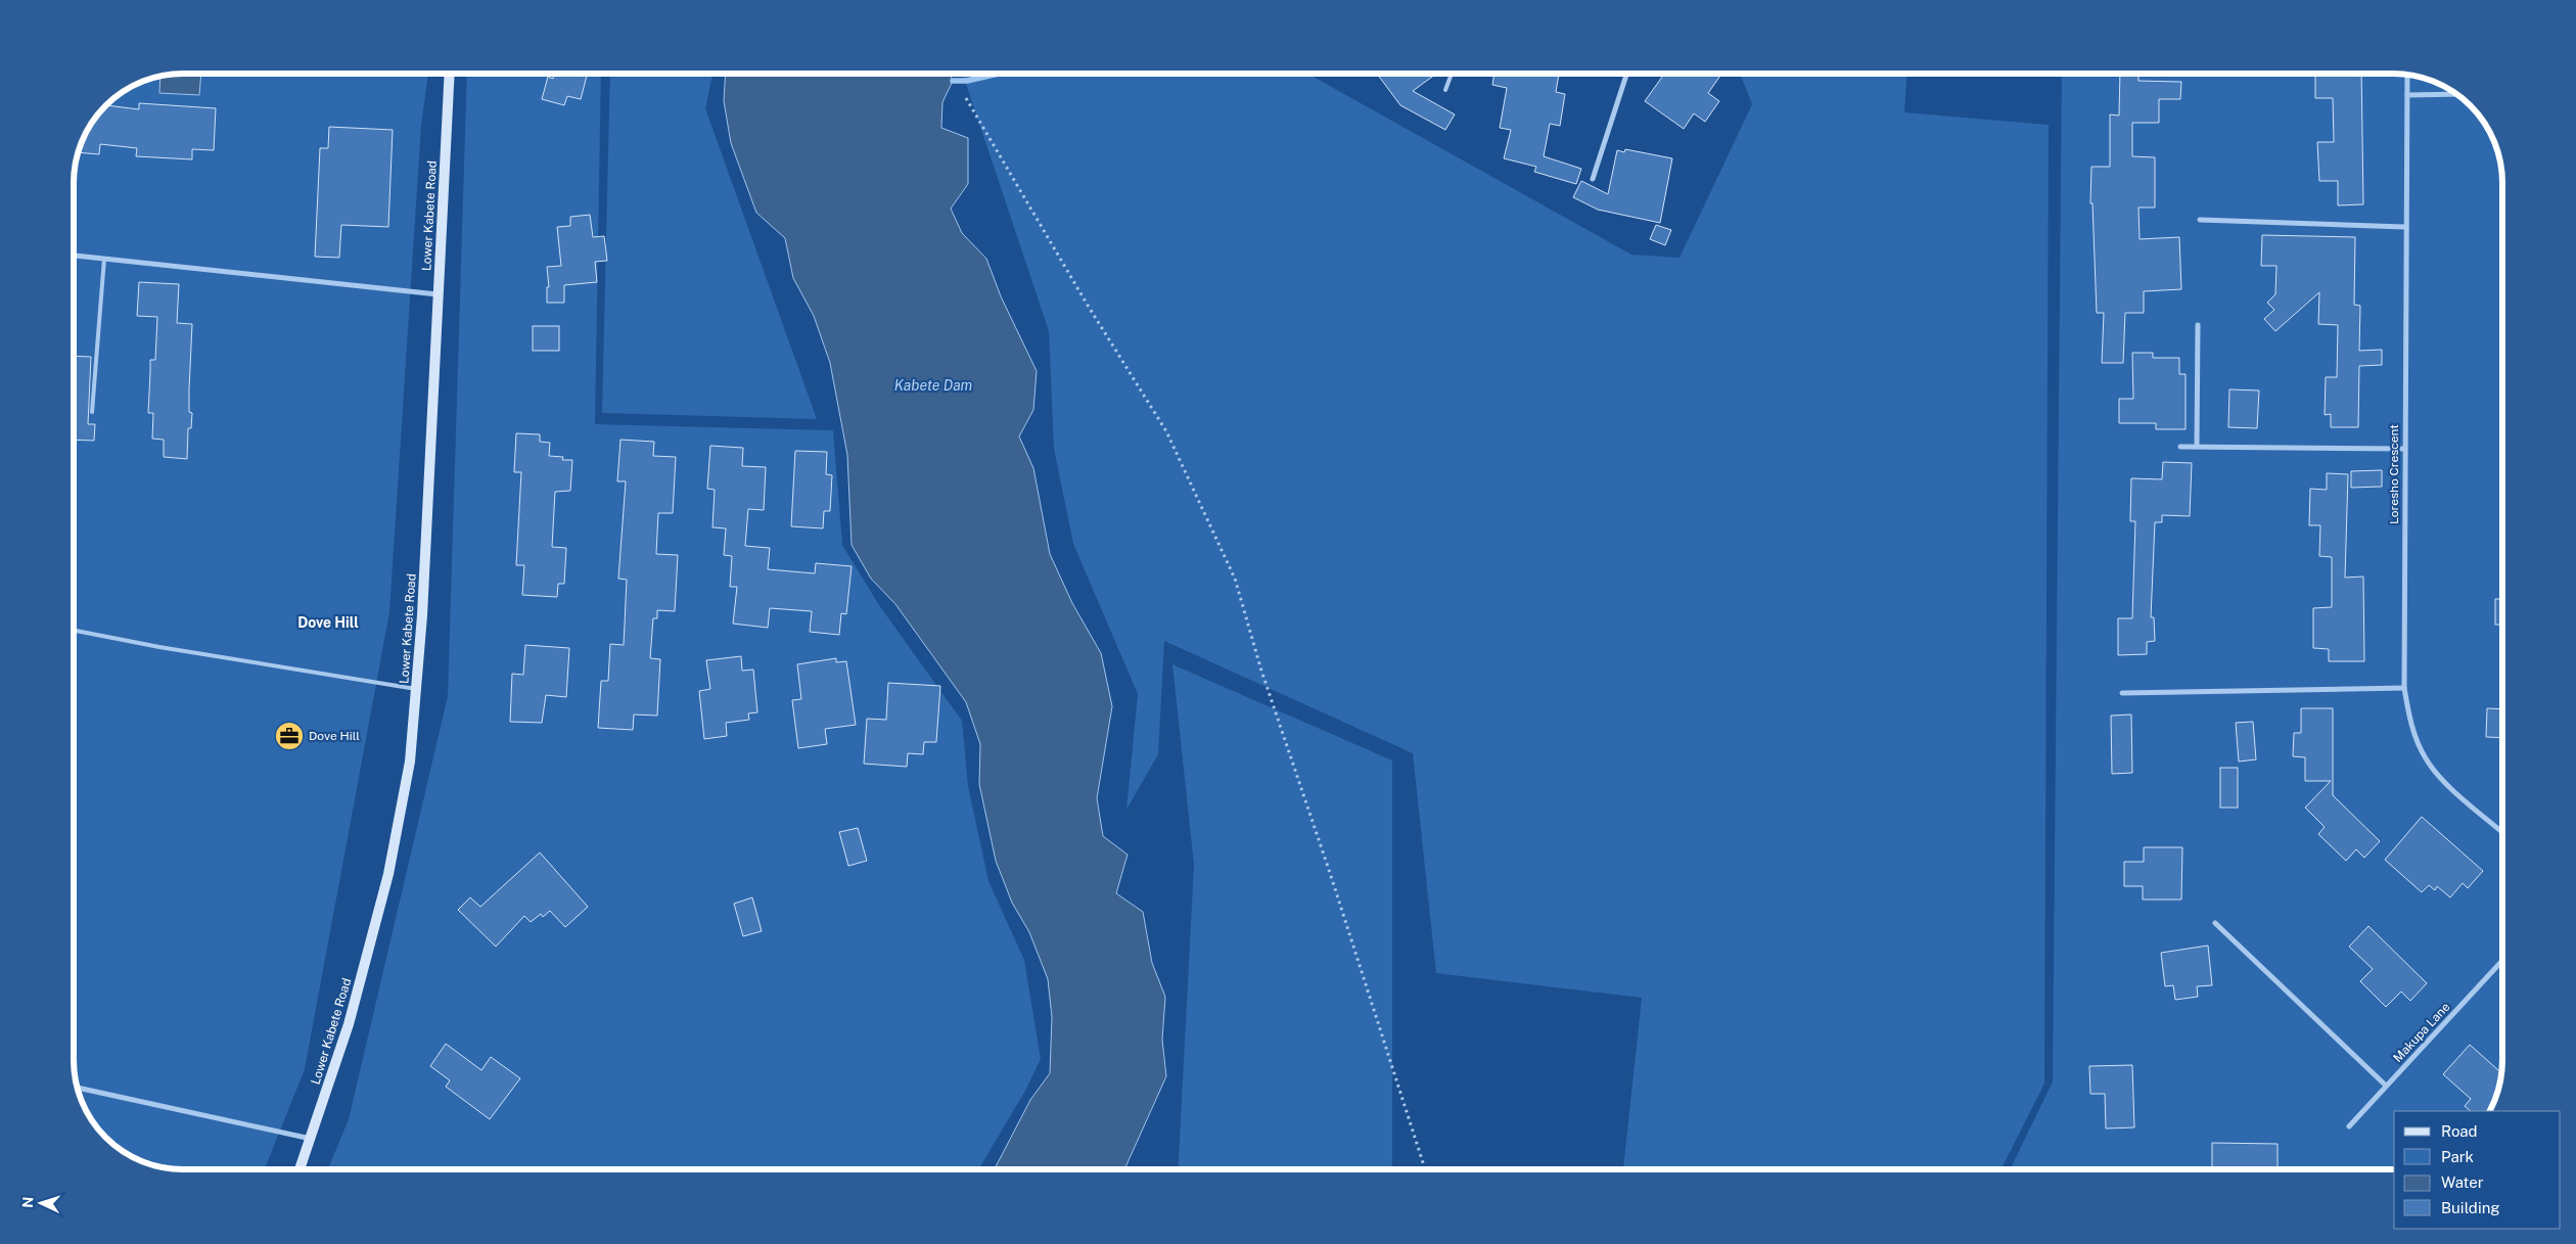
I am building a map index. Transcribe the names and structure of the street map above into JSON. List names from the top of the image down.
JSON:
{
  "streets": {
    "main road": ["Lower Kabete Road"],
    "street": ["Loresho Crescent", "Makupa Lane"]
  },
  "districts": ["Dove Hill"],
  "water": ["Kabete Dam"],
  "places": {
    "office": ["Dove Hill"]
  },
  "legend": [
    "Road",
    "Park",
    "Water",
    "Building"
  ],
  "north": "left"
}
